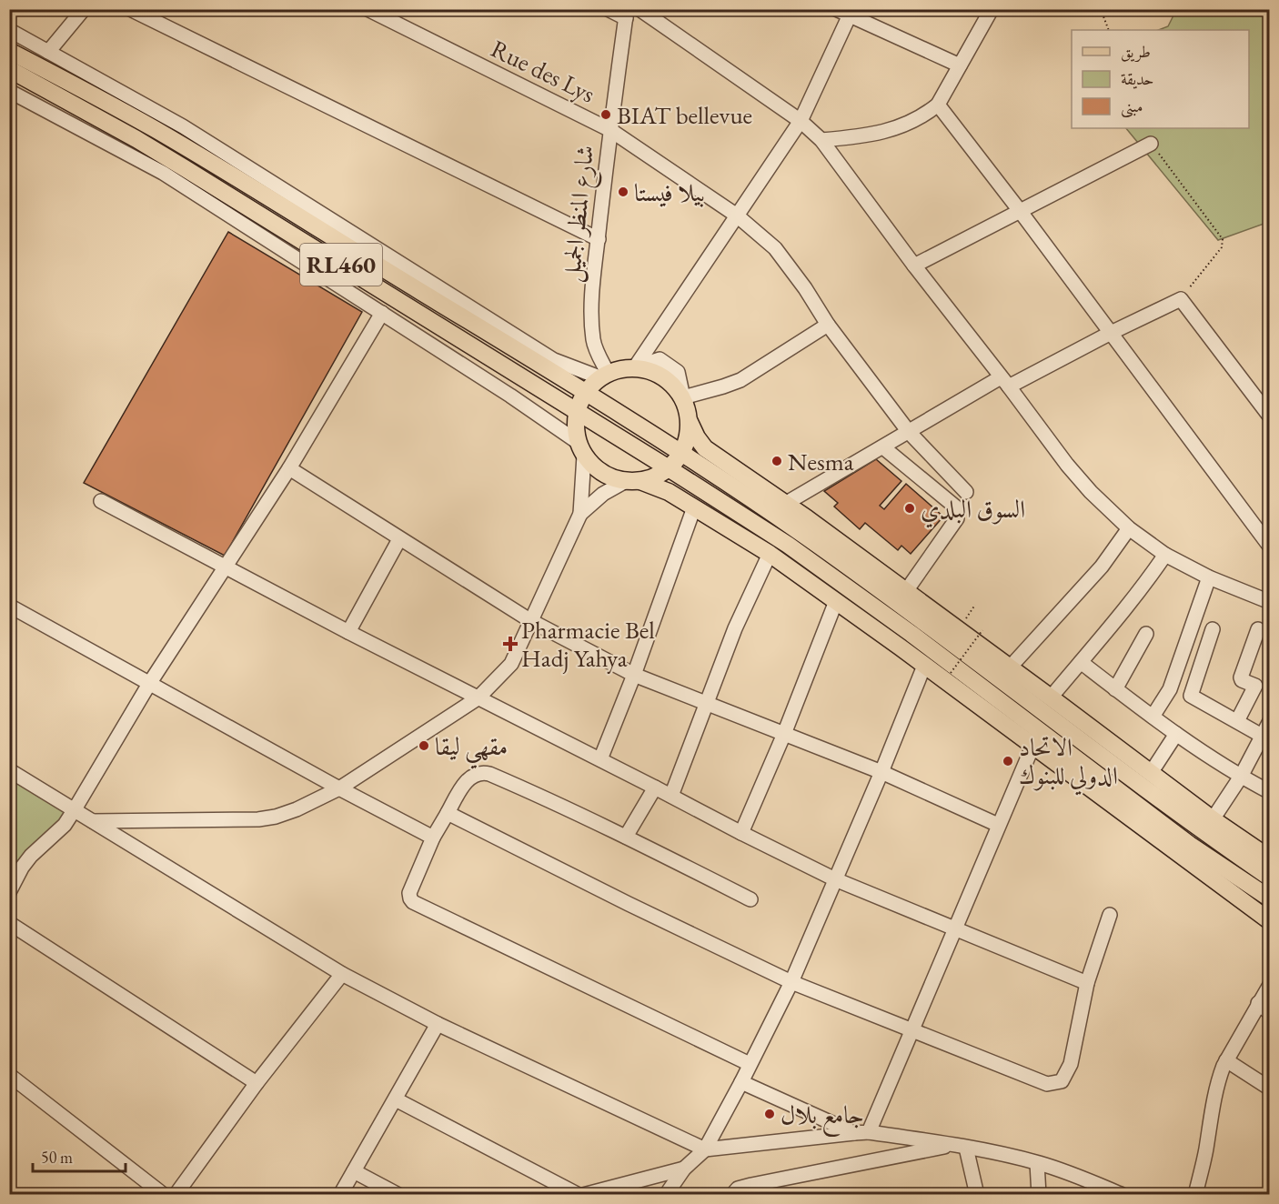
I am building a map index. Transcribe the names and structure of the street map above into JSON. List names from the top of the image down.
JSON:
{
  "streets": {
    "main road": ["RL460"],
    "street": ["Rue des Lys", "شارع المنظر الجميل"]
  },
  "crossings": [
    ["Rue des Lys", "شارع المنظر الجميل"]
  ],
  "places": {
    "other": [
      "BIAT bellevue",
      "بيلا فيستا",
      "Nesma",
      "السوق البلدي",
      "مقهي ليقا",
      "الاتحاد الدولي للبنوك",
      "جامع بلال"
    ],
    "health": ["Pharmacie Bel Hadj Yahya"]
  },
  "legend": ["طريق", "حديقة", "مبنى"],
  "scale_bar": "50 m"
}
